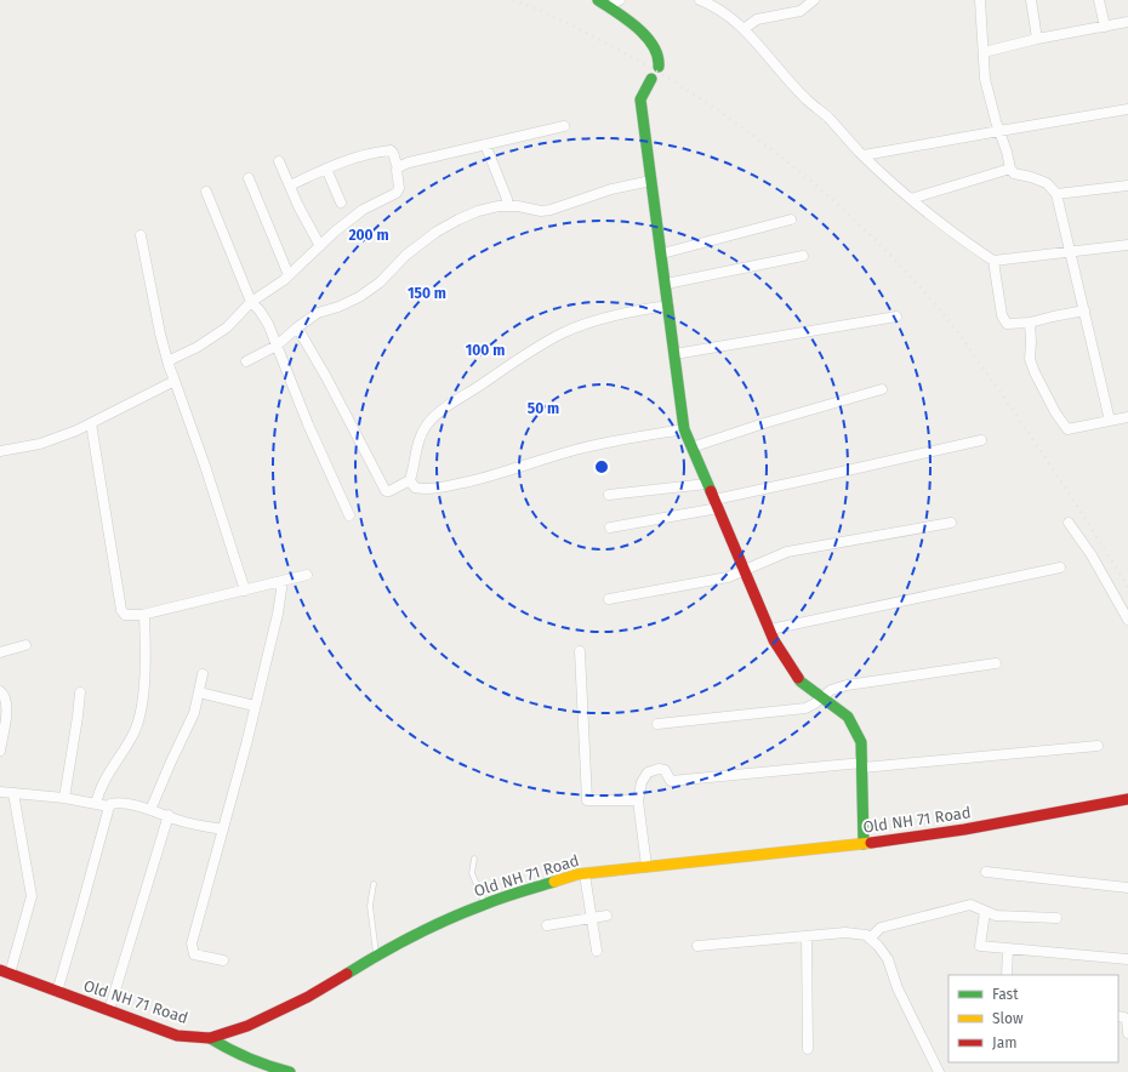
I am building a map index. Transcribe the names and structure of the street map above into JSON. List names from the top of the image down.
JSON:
{
  "streets": {
    "main road": ["Old NH 71 Road"]
  },
  "legend": ["Fast", "Slow", "Jam"],
  "rings": [
    "200 m",
    "150 m",
    "100 m",
    "50 m"
  ]
}
